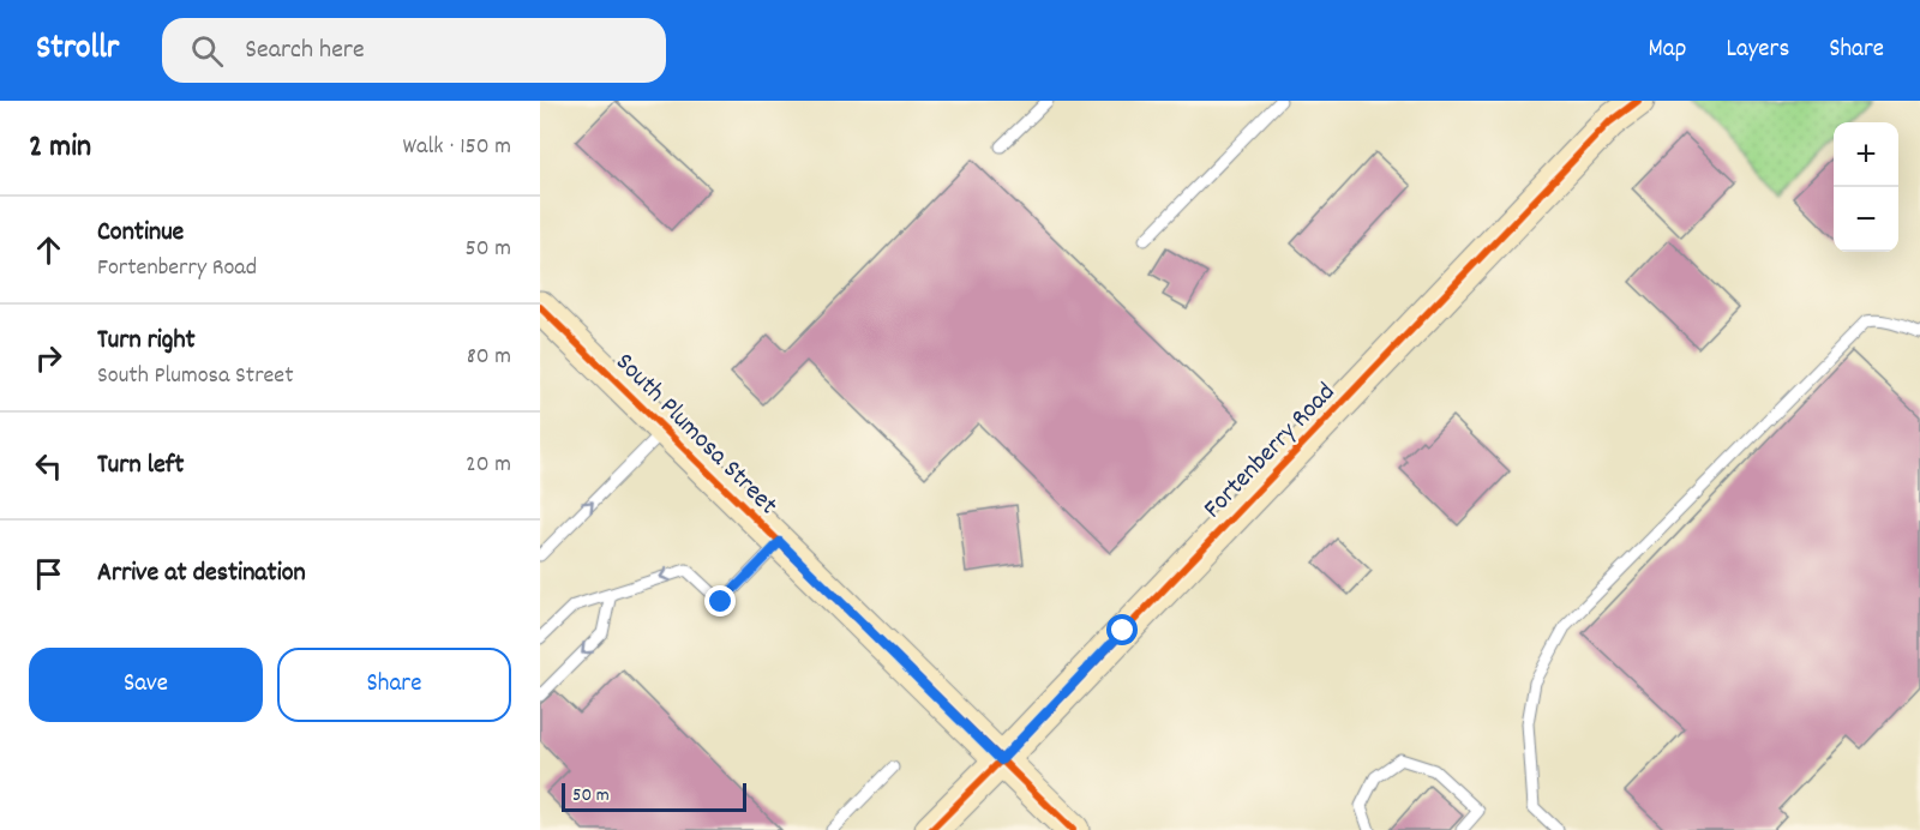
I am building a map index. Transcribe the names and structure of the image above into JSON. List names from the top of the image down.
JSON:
{
  "streets": {
    "street": ["South Plumosa Street", "Fortenberry Road"]
  },
  "crossings": [
    ["South Plumosa Street", "Fortenberry Road"]
  ],
  "scale_bar": "50 m",
  "page": {
    "header": "Strollr",
    "search": "Search here",
    "nav": ["Map", "Layers", "Share"],
    "heading": ["2 min", "Walk · 150 m"],
    "map_buttons": ["+", "−"],
    "list": [
      ["Continue", "Fortenberry Road", "50 m"],
      ["Turn right", "South Plumosa Street", "80 m"],
      ["Turn left", "20 m"],
      "Arrive at destination"
    ],
    "buttons": ["Save", "Share"],
    "scale": "50 m"
  }
}
